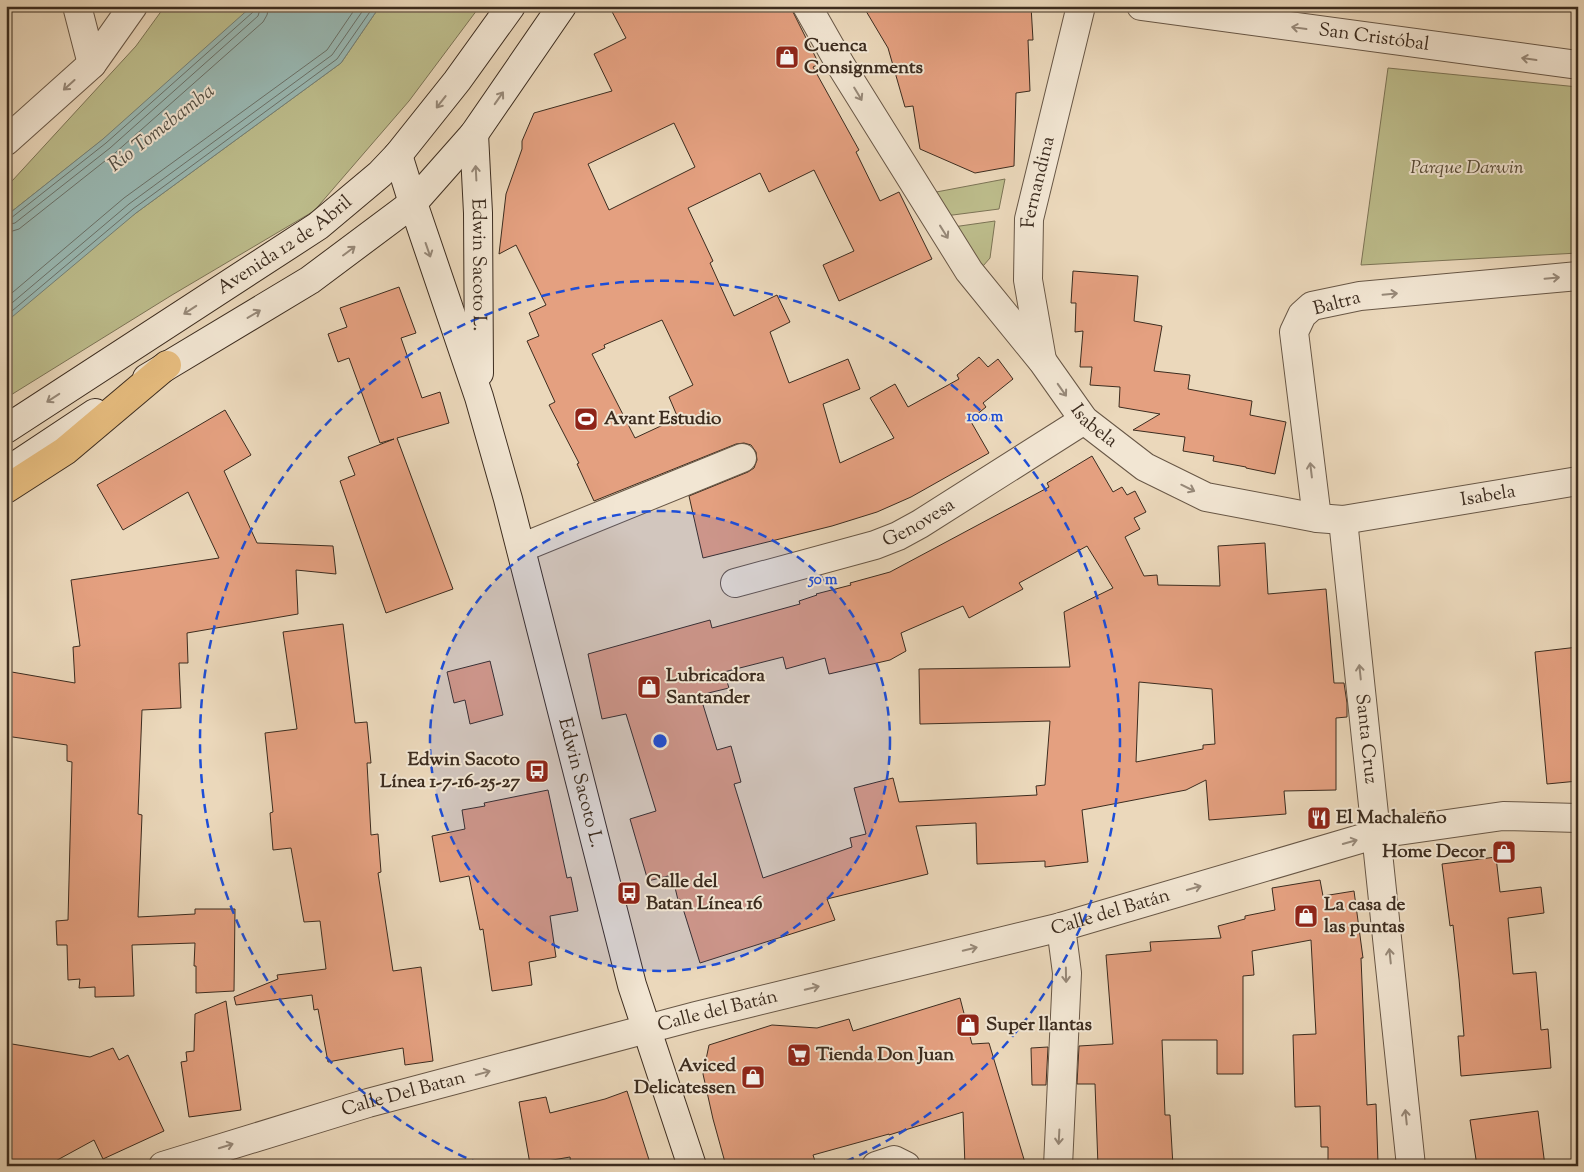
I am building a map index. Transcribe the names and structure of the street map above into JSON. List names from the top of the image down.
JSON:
{
  "streets": {
    "street": [
      "San Cristóbal",
      "Fernandina",
      "Avenida 12 de Abril",
      "Edwin Sacoto L.",
      "Baltra",
      "Isabela",
      "Genovesa",
      "Santa Cruz",
      "Calle del Batán",
      "Calle Del Batan"
    ]
  },
  "crossings": [
    ["Fernandina", "Isabela"],
    ["Avenida 12 de Abril", "Edwin Sacoto L."],
    ["Edwin Sacoto L.", "Calle del Batán"],
    ["Edwin Sacoto L.", "Calle Del Batan"],
    ["Baltra", "Isabela"],
    ["Baltra", "Santa Cruz"],
    ["Isabela", "Genovesa"],
    ["Isabela", "Santa Cruz"],
    ["Santa Cruz", "Calle del Batán"],
    ["Calle del Batán", "Calle Del Batan"]
  ],
  "one_way": [
    "San Cristóbal",
    "Isabela",
    "Santa Cruz",
    "Calle del Batán",
    "Calle Del Batan"
  ],
  "water": ["Río Tomebamba"],
  "parks": ["Parque Darwin"],
  "places": {
    "shop": [
      "Cuenca Consignments",
      "Lubricadora Santander",
      "Home Decor",
      "La casa de las puntas",
      "Super llantas",
      "Aviced Delicatessen"
    ],
    "sports": ["Avant Estudio"],
    "bus stop": ["Edwin Sacoto Línea 1-7-16-25-27", "Calle del Batan Línea 16"],
    "restaurant": ["El Machaleño"],
    "supermarket": ["Tienda Don Juan"]
  },
  "rings": ["100 m", "50 m"]
}
